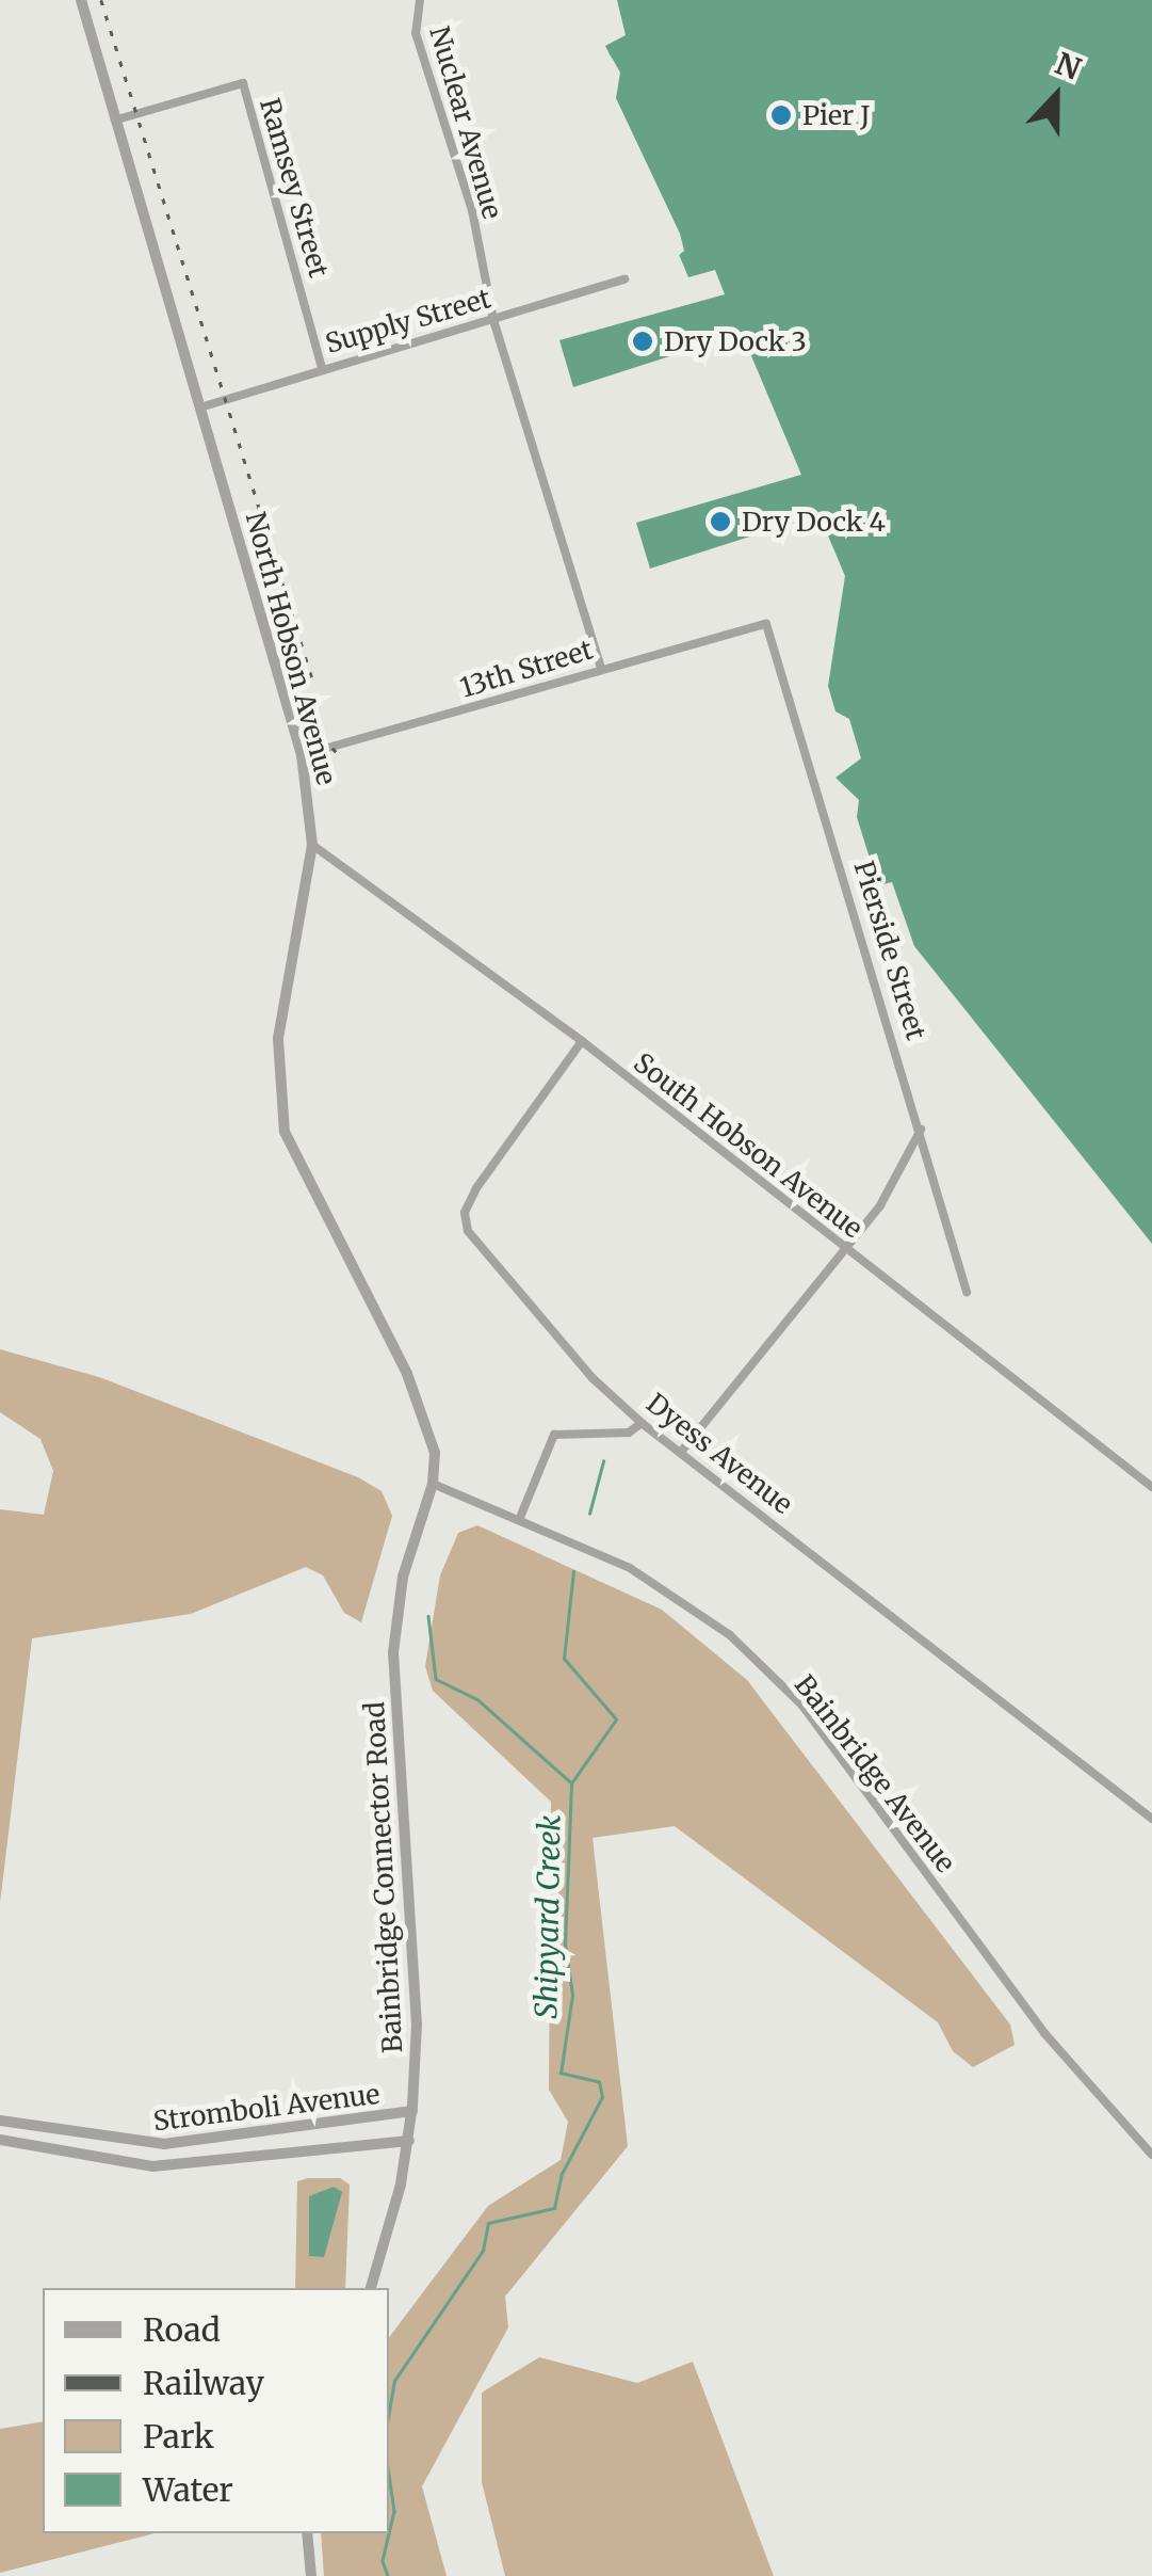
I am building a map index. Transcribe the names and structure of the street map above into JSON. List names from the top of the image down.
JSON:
{
  "streets": {
    "street": [
      "Nuclear Avenue",
      "Ramsey Street",
      "Supply Street",
      "North Hobson Avenue",
      "13th Street",
      "Pierside Street",
      "South Hobson Avenue",
      "Dyess Avenue",
      "Bainbridge Avenue",
      "Bainbridge Connector Road",
      "Stromboli Avenue"
    ]
  },
  "crossings": [
    ["Nuclear Avenue", "Supply Street"],
    ["Ramsey Street", "Supply Street"],
    ["Ramsey Street", "North Hobson Avenue"],
    ["Supply Street", "North Hobson Avenue"],
    ["North Hobson Avenue", "13th Street"],
    ["North Hobson Avenue", "South Hobson Avenue"],
    ["North Hobson Avenue", "Bainbridge Avenue"],
    ["North Hobson Avenue", "Bainbridge Connector Road"],
    ["13th Street", "Pierside Street"],
    ["South Hobson Avenue", "Dyess Avenue"],
    ["Bainbridge Avenue", "Bainbridge Connector Road"],
    ["Bainbridge Connector Road", "Stromboli Avenue"]
  ],
  "water": ["Shipyard Creek"],
  "places": ["Pier J", "Dry Dock 3", "Dry Dock 4"],
  "legend": [
    "Road",
    "Railway",
    "Park",
    "Water"
  ],
  "north": "top"
}
